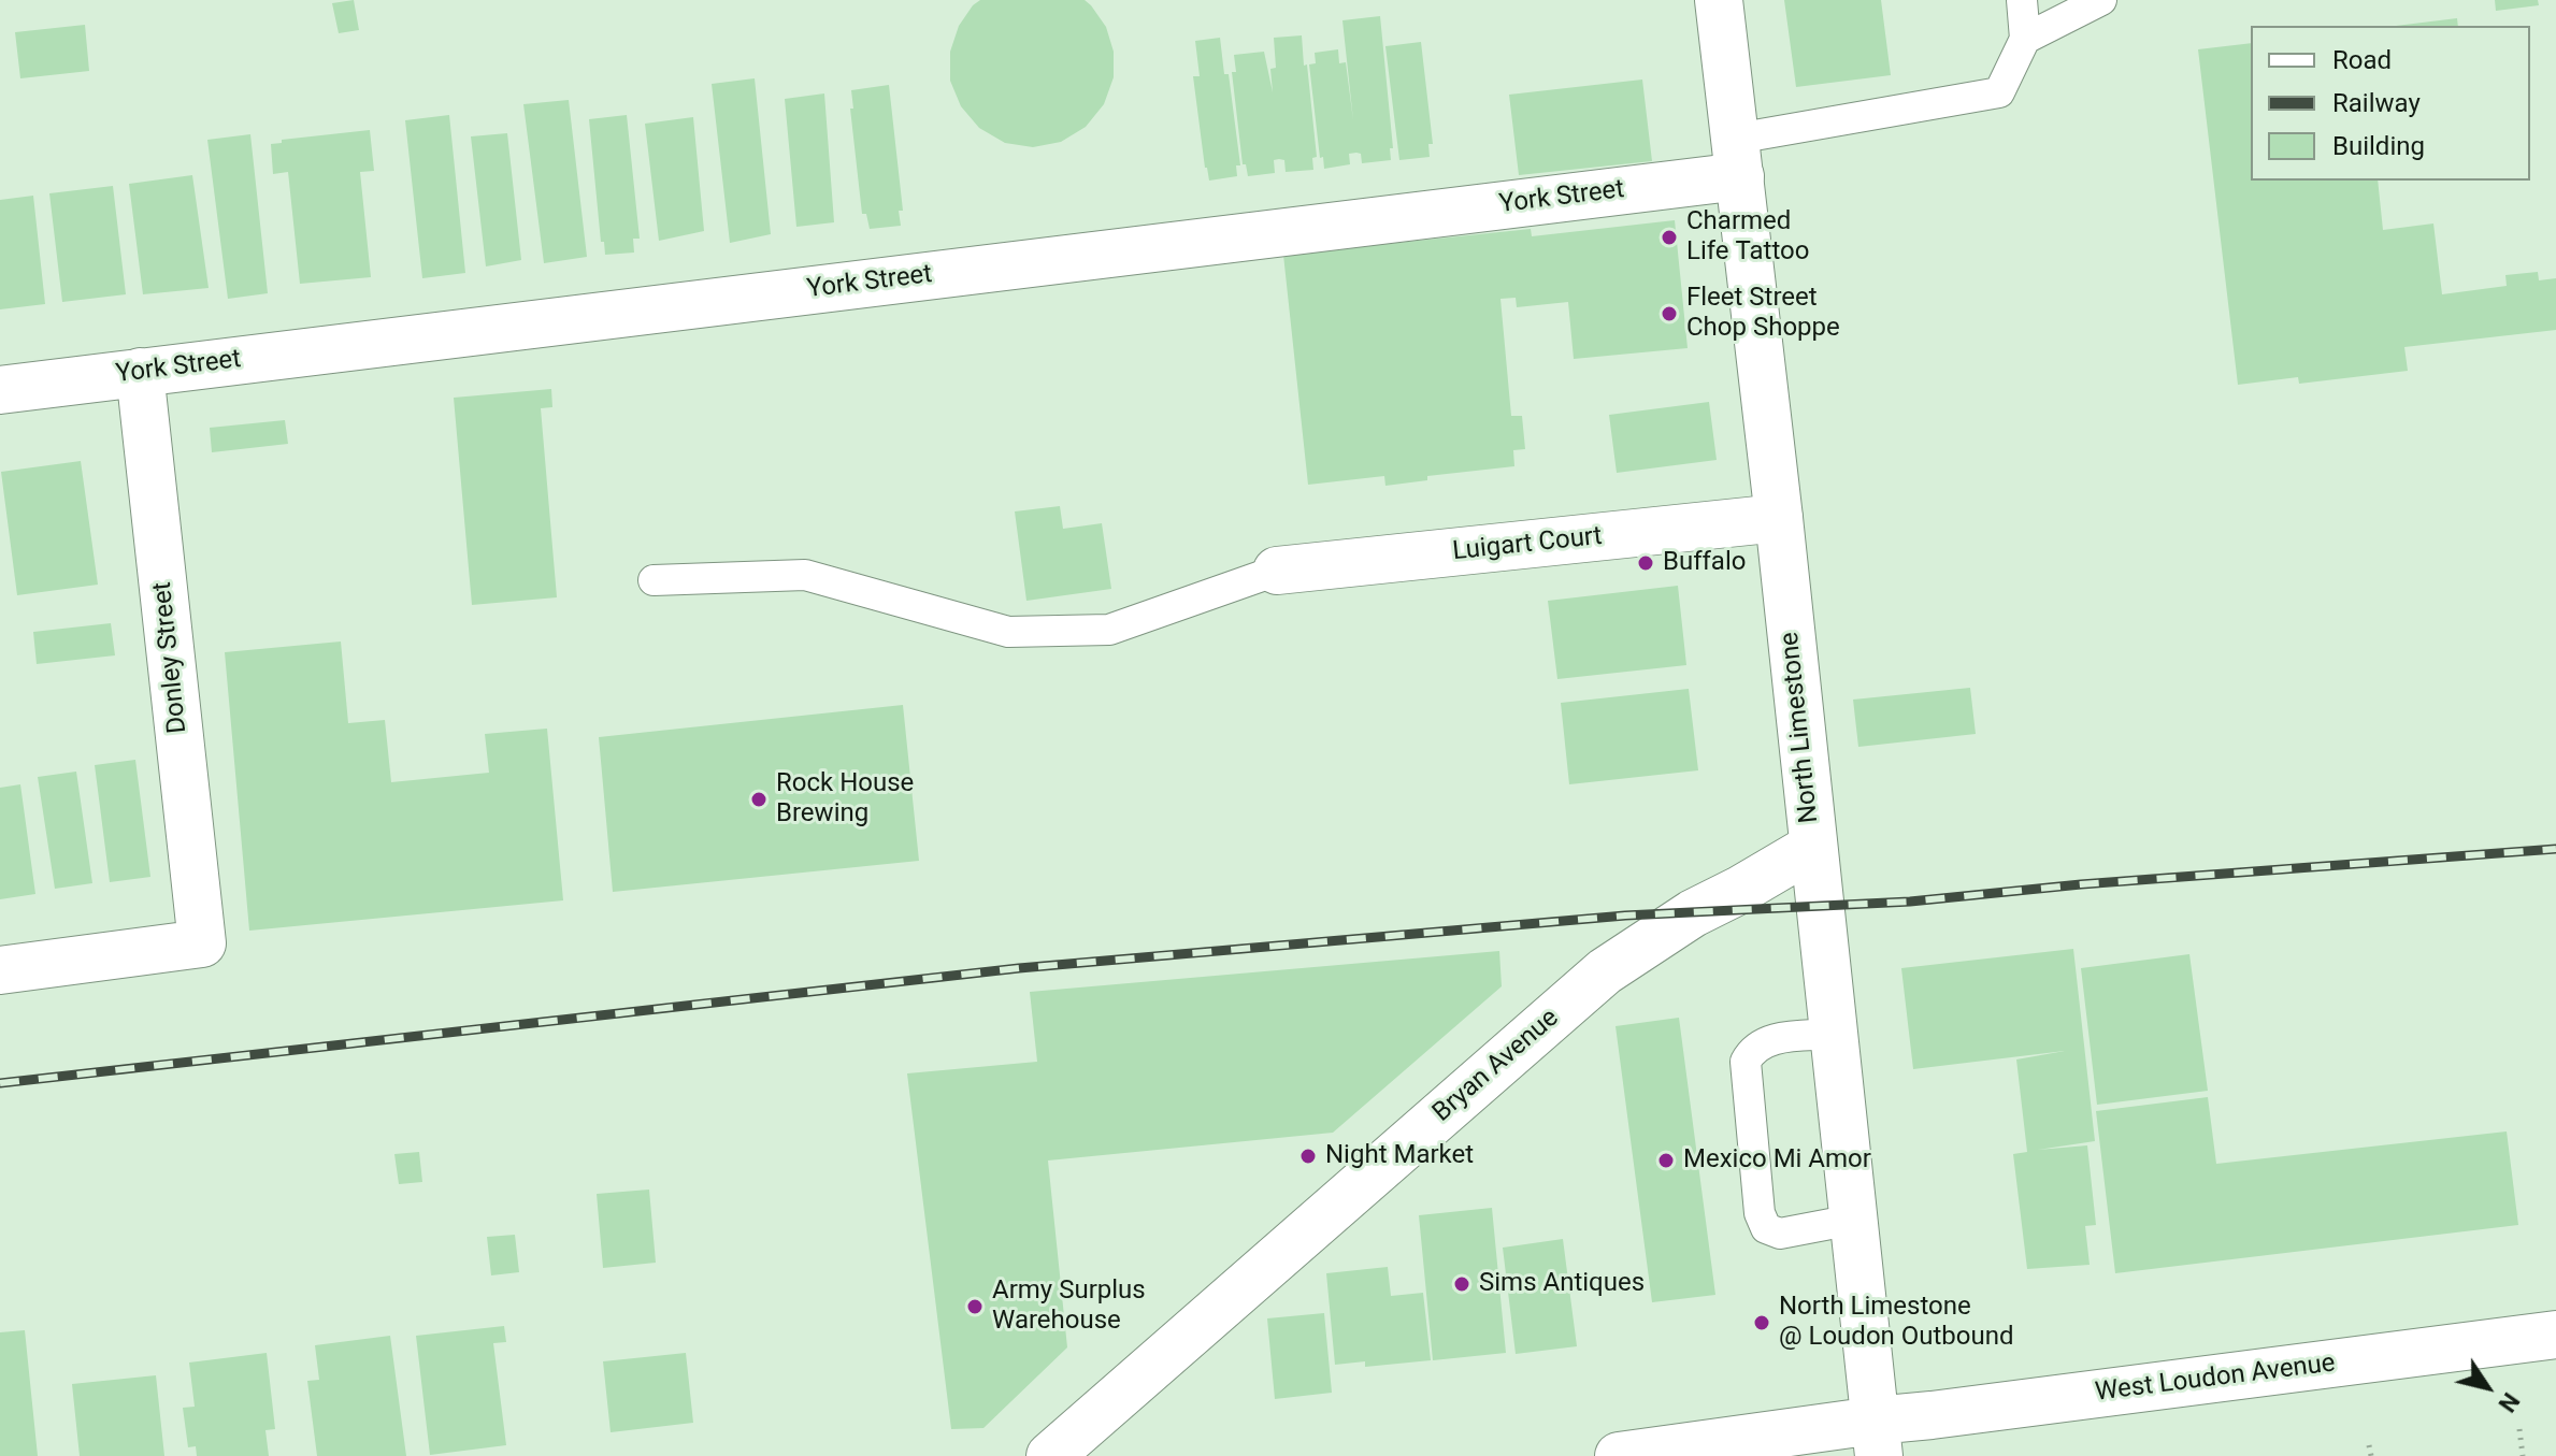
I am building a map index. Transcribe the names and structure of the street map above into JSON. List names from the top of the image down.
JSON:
{
  "streets": {
    "street": [
      "York Street",
      "Luigart Court",
      "Donley Street",
      "North Limestone",
      "Bryan Avenue",
      "West Loudon Avenue"
    ]
  },
  "crossings": [
    ["York Street", "Donley Street"],
    ["York Street", "North Limestone"],
    ["Luigart Court", "North Limestone"],
    ["North Limestone", "Bryan Avenue"],
    ["North Limestone", "West Loudon Avenue"]
  ],
  "places": [
    "Charmed Life Tattoo",
    "Fleet Street Chop Shoppe",
    "Buffalo",
    "Rock House Brewing",
    "Night Market",
    "Mexico Mi Amor",
    "Sims Antiques",
    "Army Surplus Warehouse",
    "North Limestone @ Loudon Outbound"
  ],
  "legend": ["Road", "Railway", "Building"],
  "north": "bottom right"
}
